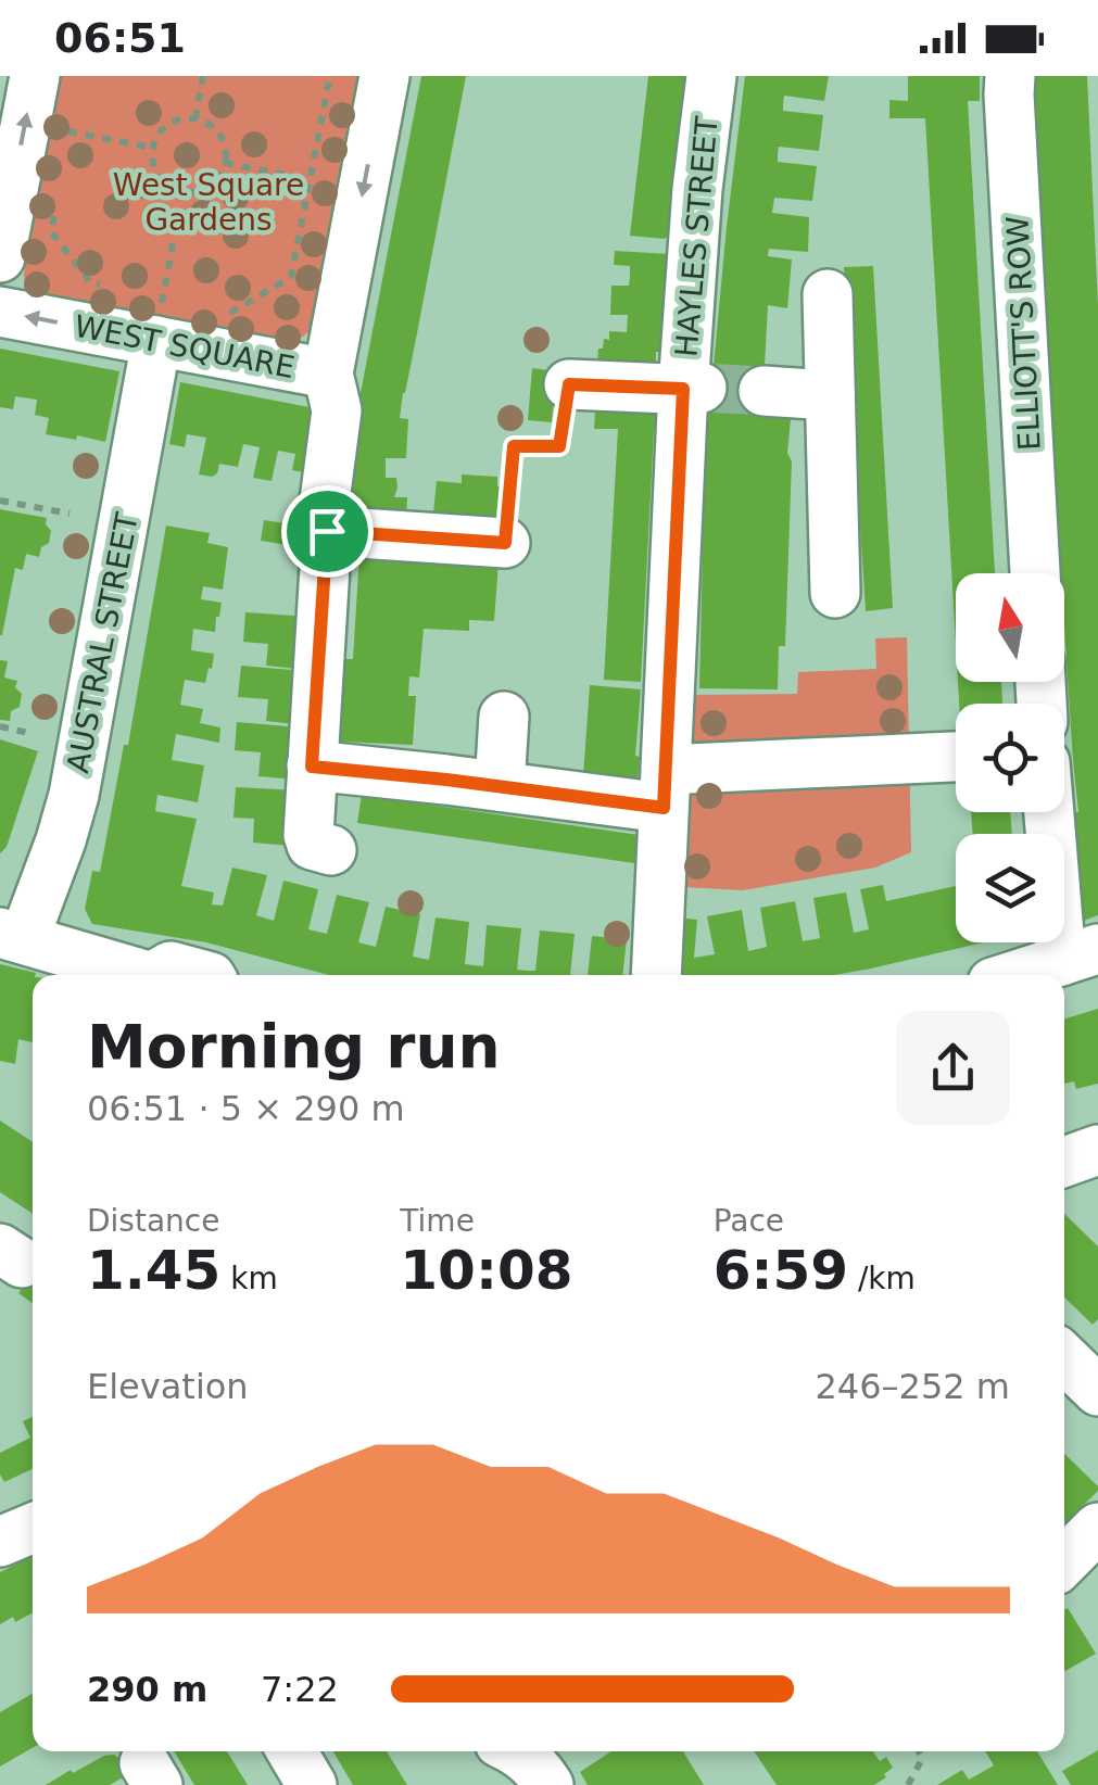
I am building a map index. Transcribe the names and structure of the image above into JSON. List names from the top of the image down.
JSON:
{
  "streets": {
    "street": [
      "HAYLES STREET",
      "ELLIOTT'S ROW",
      "WEST SQUARE",
      "AUSTRAL STREET"
    ]
  },
  "crossings": [
    ["WEST SQUARE", "AUSTRAL STREET"]
  ],
  "parks": ["West Square Gardens"],
  "north": "top",
  "page": {
    "status": "06:51",
    "heading": ["Morning run", "06:51 · 5 × 290 m"],
    "stats": [
      ["Distance", "1.45 km"],
      ["Time", "10:08"],
      ["Pace", "6:59 /km"]
    ],
    "chart": ["Elevation", "246–252 m"],
    "list": [
      {
        "name": "290 m",
        "note": "7:22"
      }
    ]
  }
}
